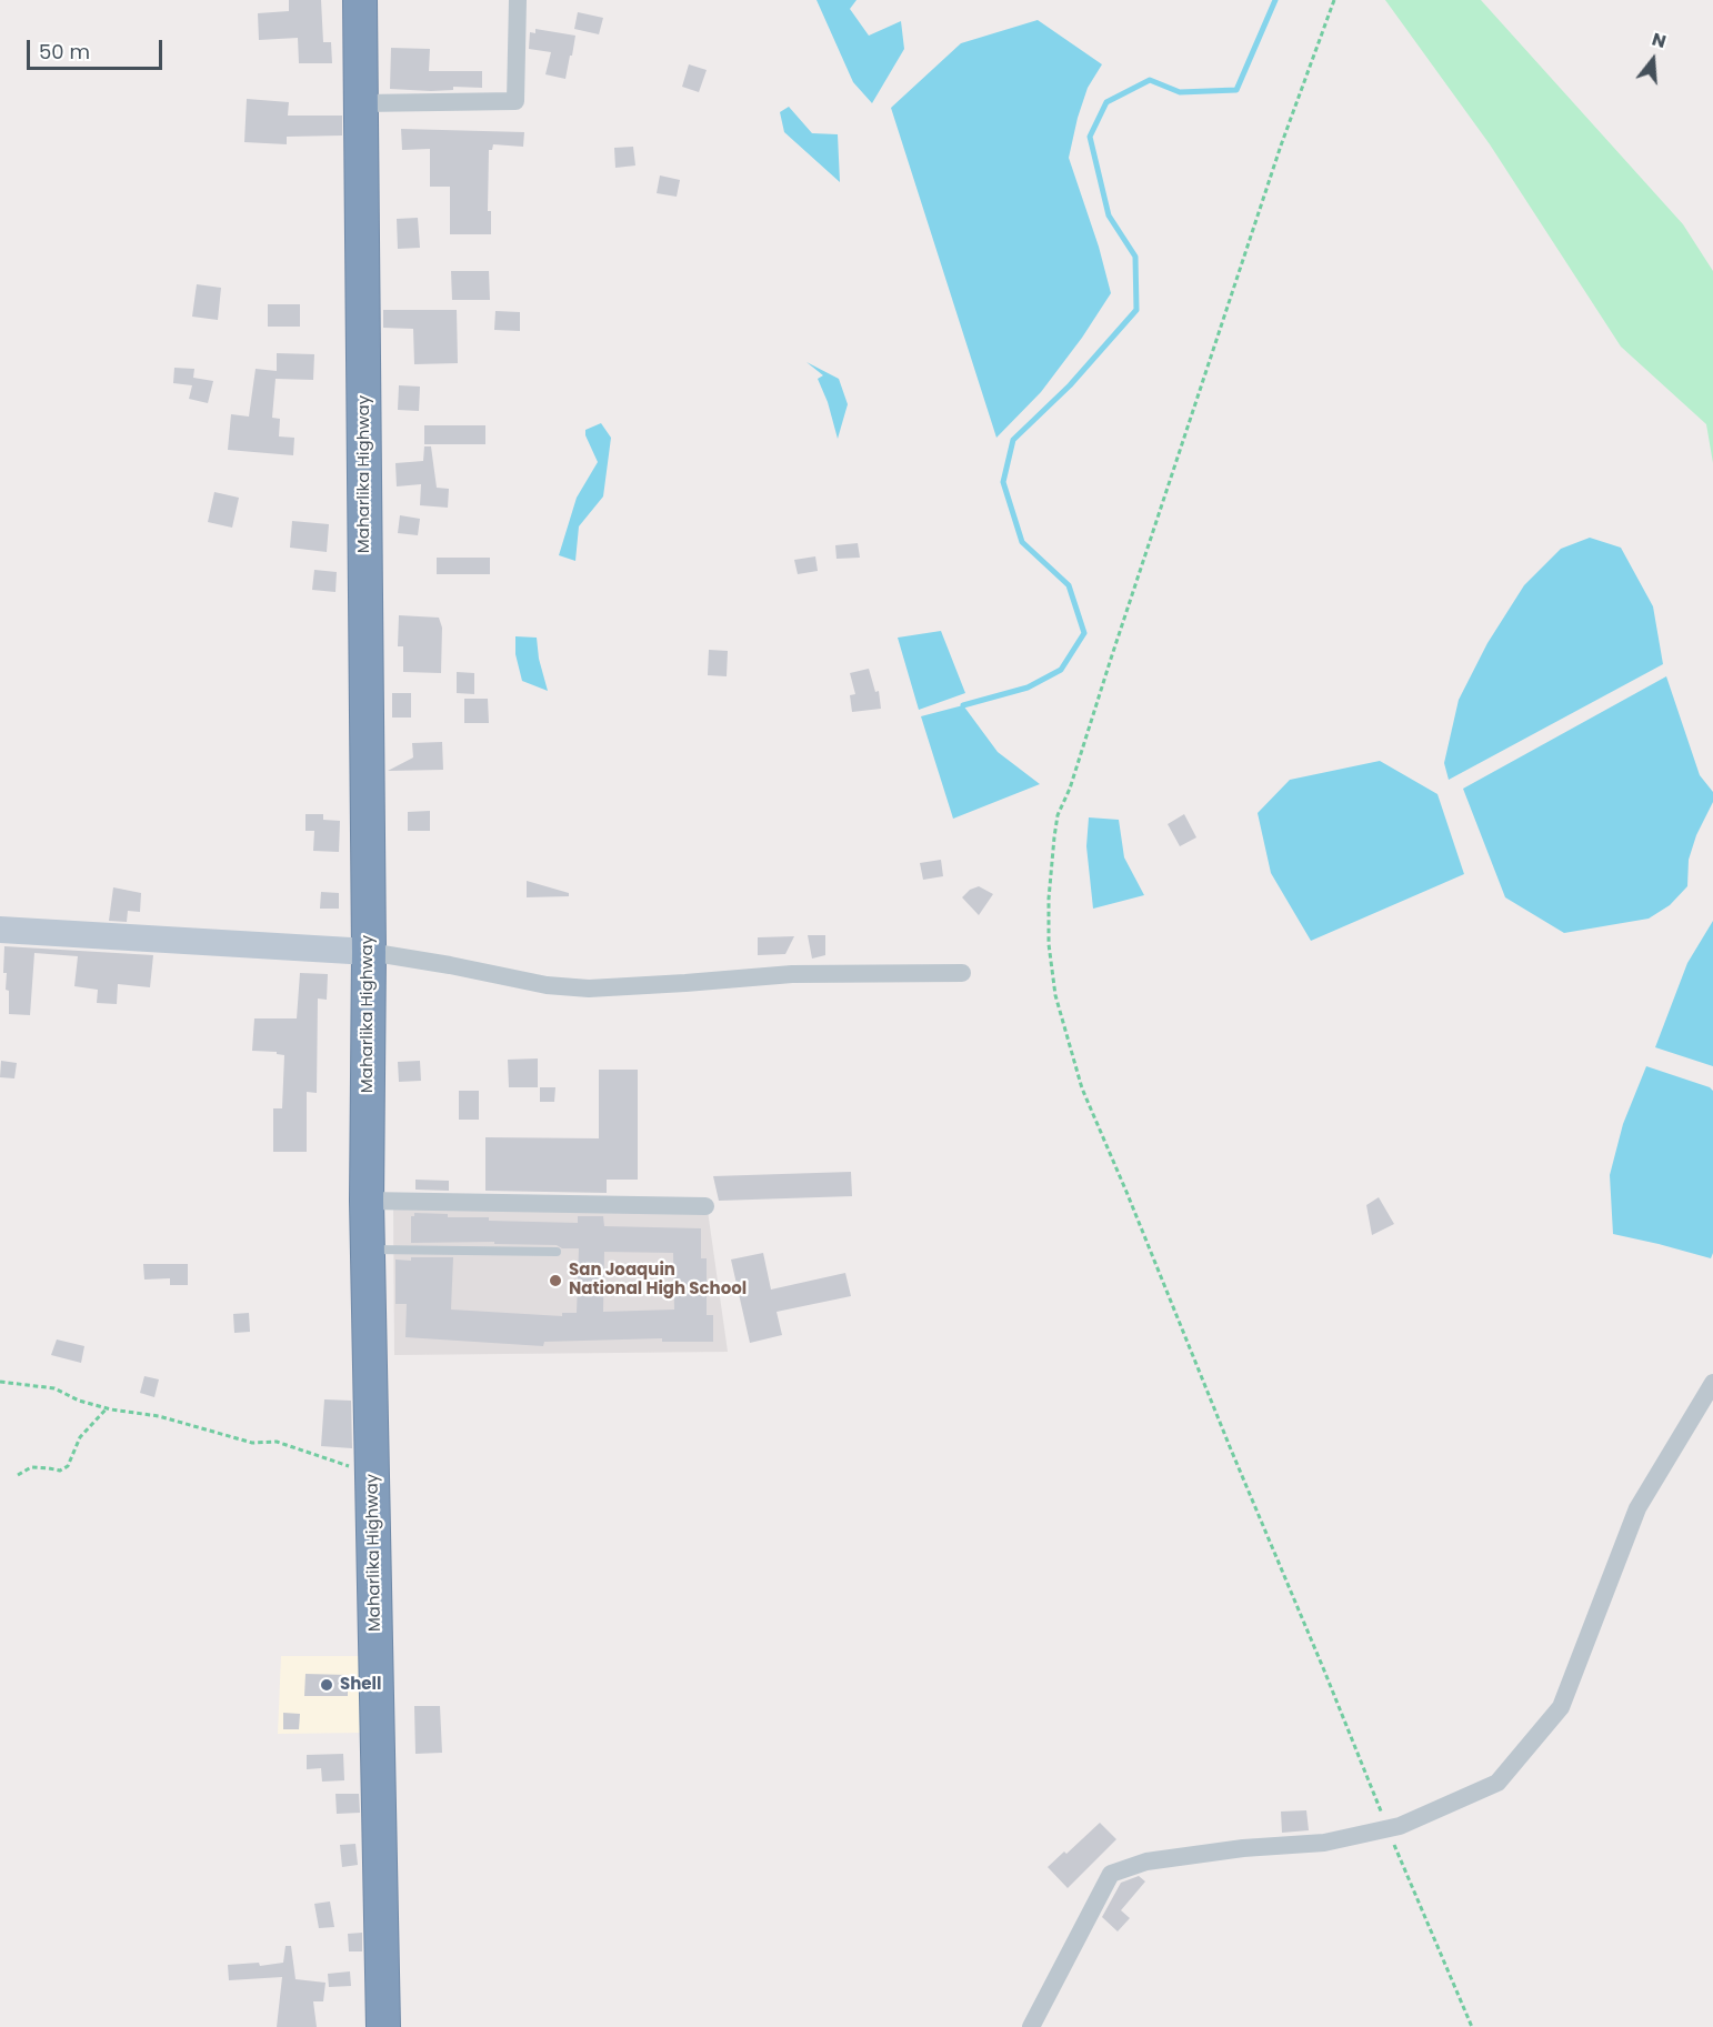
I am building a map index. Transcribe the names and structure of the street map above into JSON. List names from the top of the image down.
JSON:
{
  "streets": {
    "highway": ["Maharlika Highway"]
  },
  "places": ["San Joaquin National High School", "Shell"],
  "scale_bar": "50 m",
  "north": "top"
}
